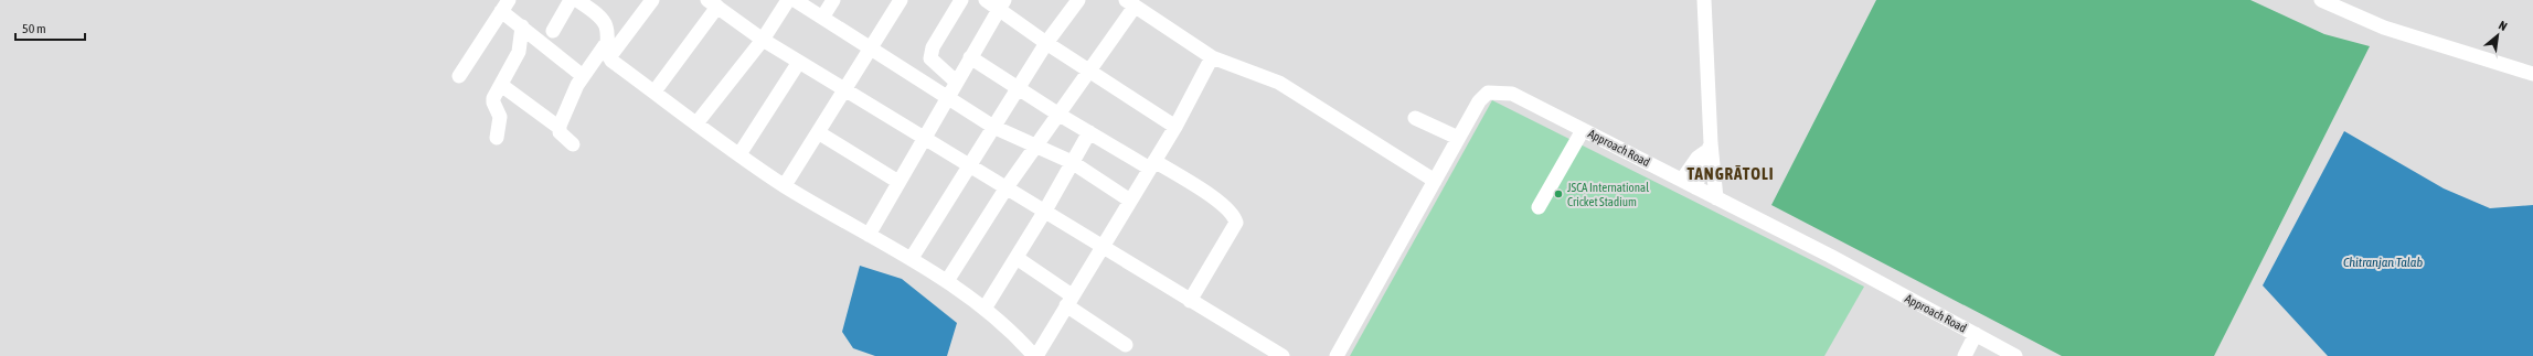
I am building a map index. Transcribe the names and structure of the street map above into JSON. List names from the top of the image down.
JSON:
{
  "streets": {
    "street": ["Approach Road"]
  },
  "districts": ["TANGRĀTOLI"],
  "water": ["Chitranjan Talab"],
  "places": ["JSCA International Cricket Stadium"],
  "scale_bar": "50 m",
  "north": "top right"
}
